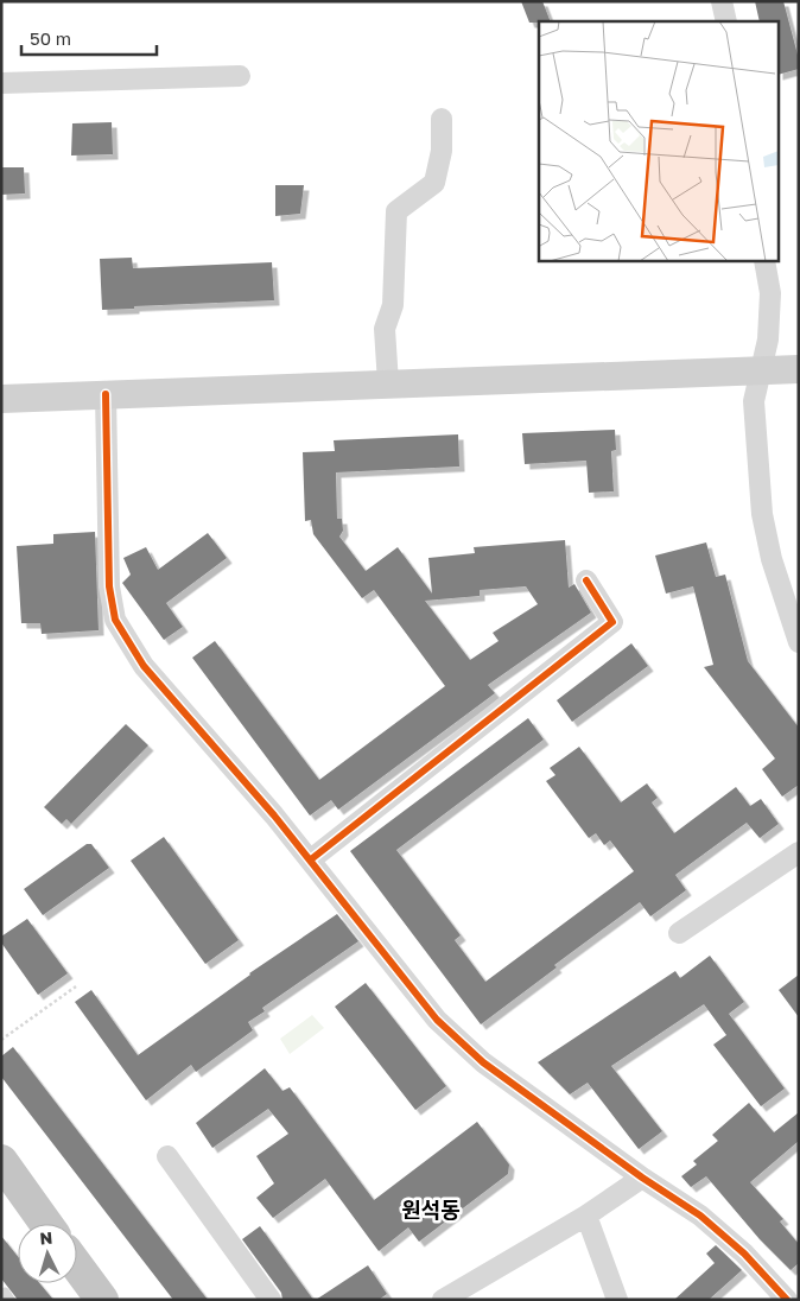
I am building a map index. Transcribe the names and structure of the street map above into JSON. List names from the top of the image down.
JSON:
{
  "districts": ["원석동"],
  "scale_bar": "50 m",
  "north": "top"
}
